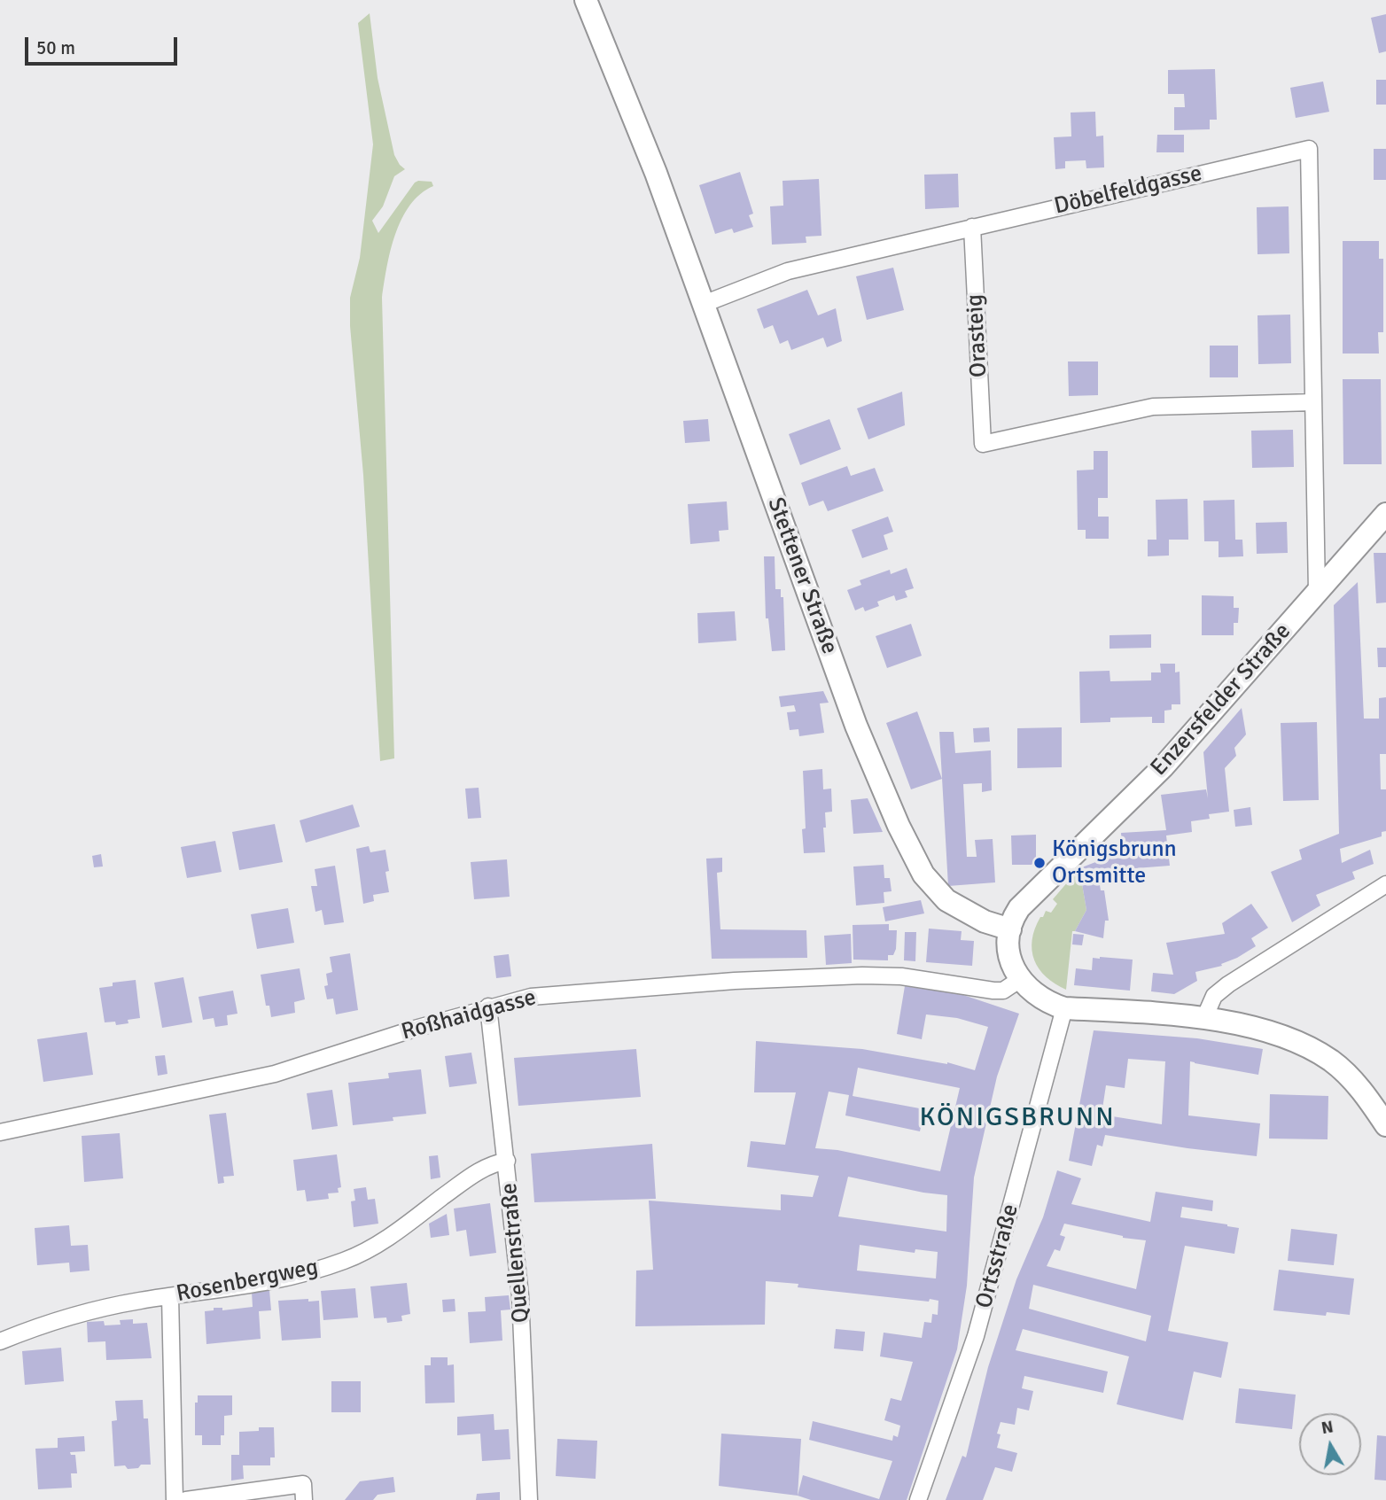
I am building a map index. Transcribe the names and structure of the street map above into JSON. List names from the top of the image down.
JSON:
{
  "streets": {
    "street": [
      "Döbelfeldgasse",
      "Orasteig",
      "Stettener Straße",
      "Enzersfelder Straße",
      "Roßhaidgasse",
      "Quellenstraße",
      "Ortsstraße",
      "Rosenbergweg"
    ]
  },
  "crossings": [
    ["Döbelfeldgasse", "Orasteig"],
    ["Döbelfeldgasse", "Stettener Straße"],
    ["Döbelfeldgasse", "Enzersfelder Straße"],
    ["Stettener Straße", "Enzersfelder Straße"],
    ["Roßhaidgasse", "Quellenstraße"],
    ["Quellenstraße", "Rosenbergweg"]
  ],
  "districts": ["KÖNIGSBRUNN"],
  "places": ["Königsbrunn Ortsmitte"],
  "scale_bar": "50 m",
  "north": "top"
}
